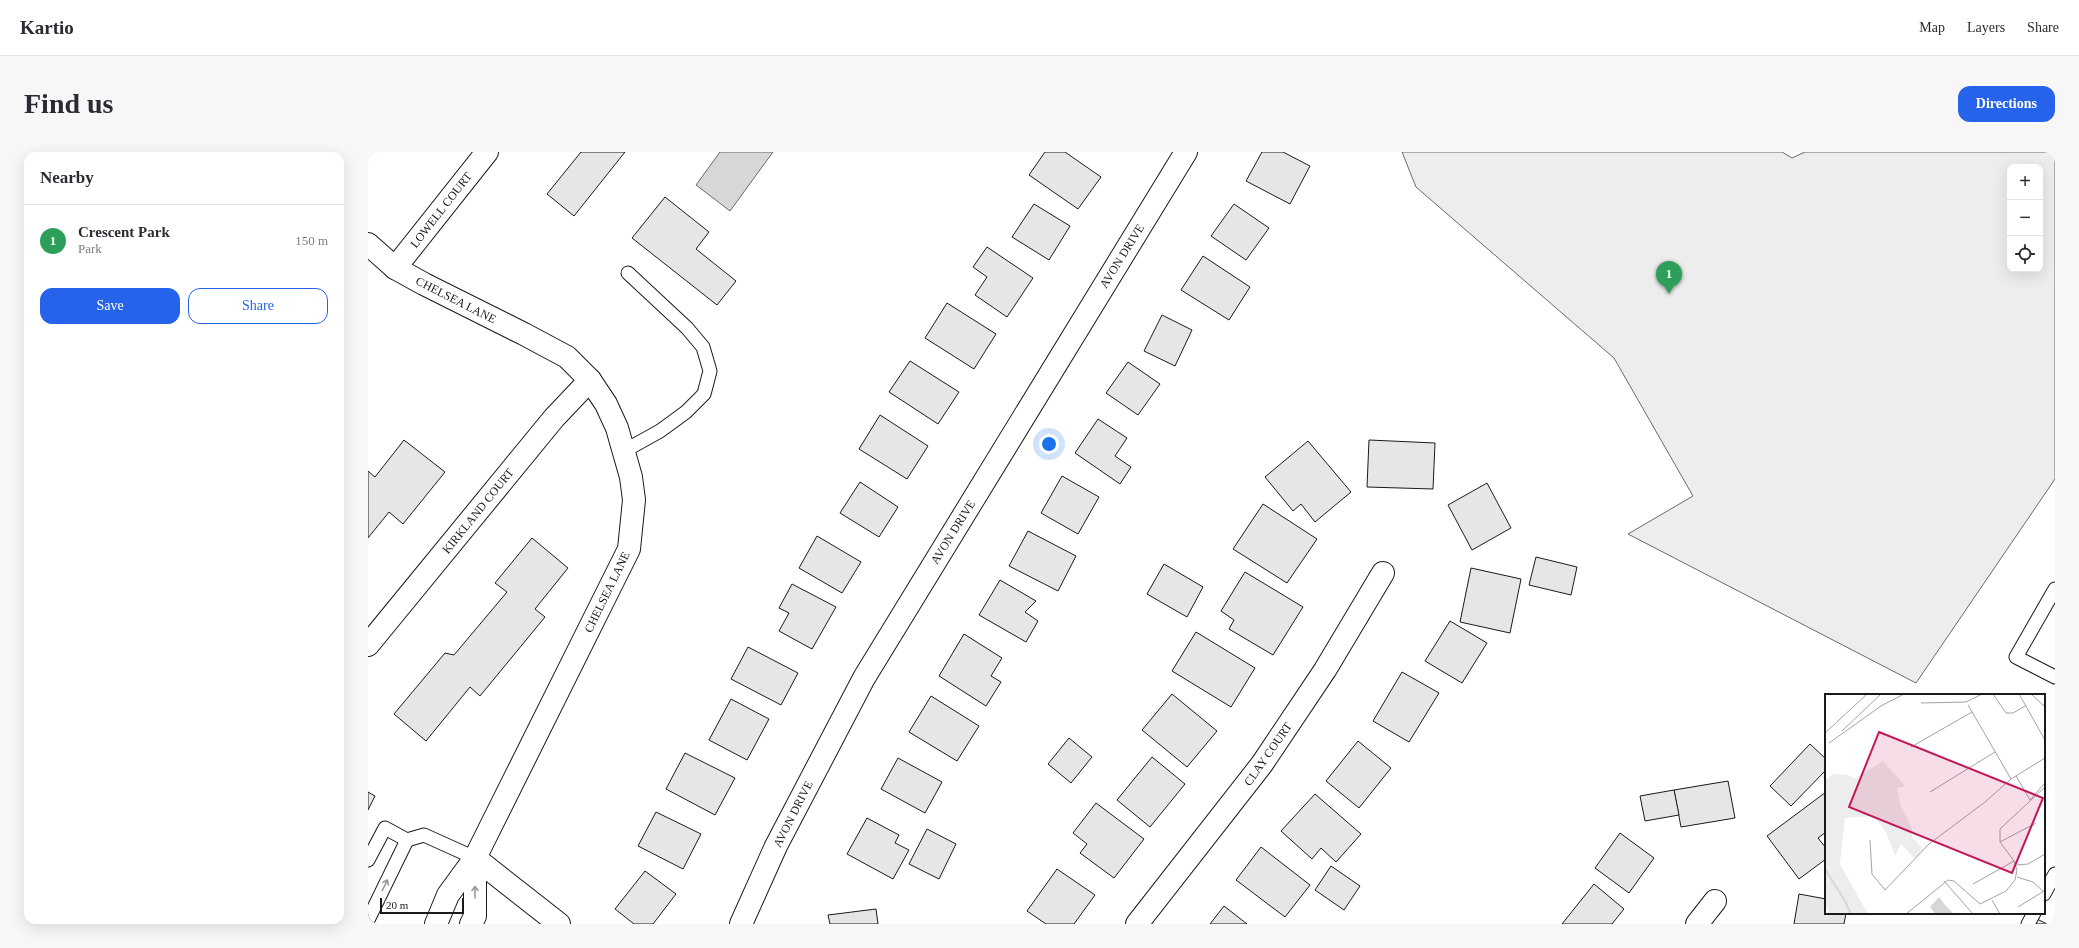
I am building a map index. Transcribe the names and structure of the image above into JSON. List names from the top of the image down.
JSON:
{
  "streets": {
    "street": [
      "LOWELL COURT",
      "AVON DRIVE",
      "CHELSEA LANE",
      "KIRKLAND COURT",
      "CLAY COURT"
    ]
  },
  "crossings": [
    ["LOWELL COURT", "CHELSEA LANE"],
    ["CHELSEA LANE", "KIRKLAND COURT"]
  ],
  "scale_bar": "20 m",
  "page": {
    "header": "Kartio",
    "nav": ["Map", "Layers", "Share"],
    "buttons": [
      "Directions",
      ["Save", "Share"]
    ],
    "title": "Find us",
    "heading": "Nearby",
    "map_buttons": ["+", "−"],
    "list": [
      {
        "mark": "1",
        "name": "Crescent Park",
        "note": "Park",
        "value": "150 m"
      }
    ],
    "pins": "1",
    "scale": "20 m"
  }
}
